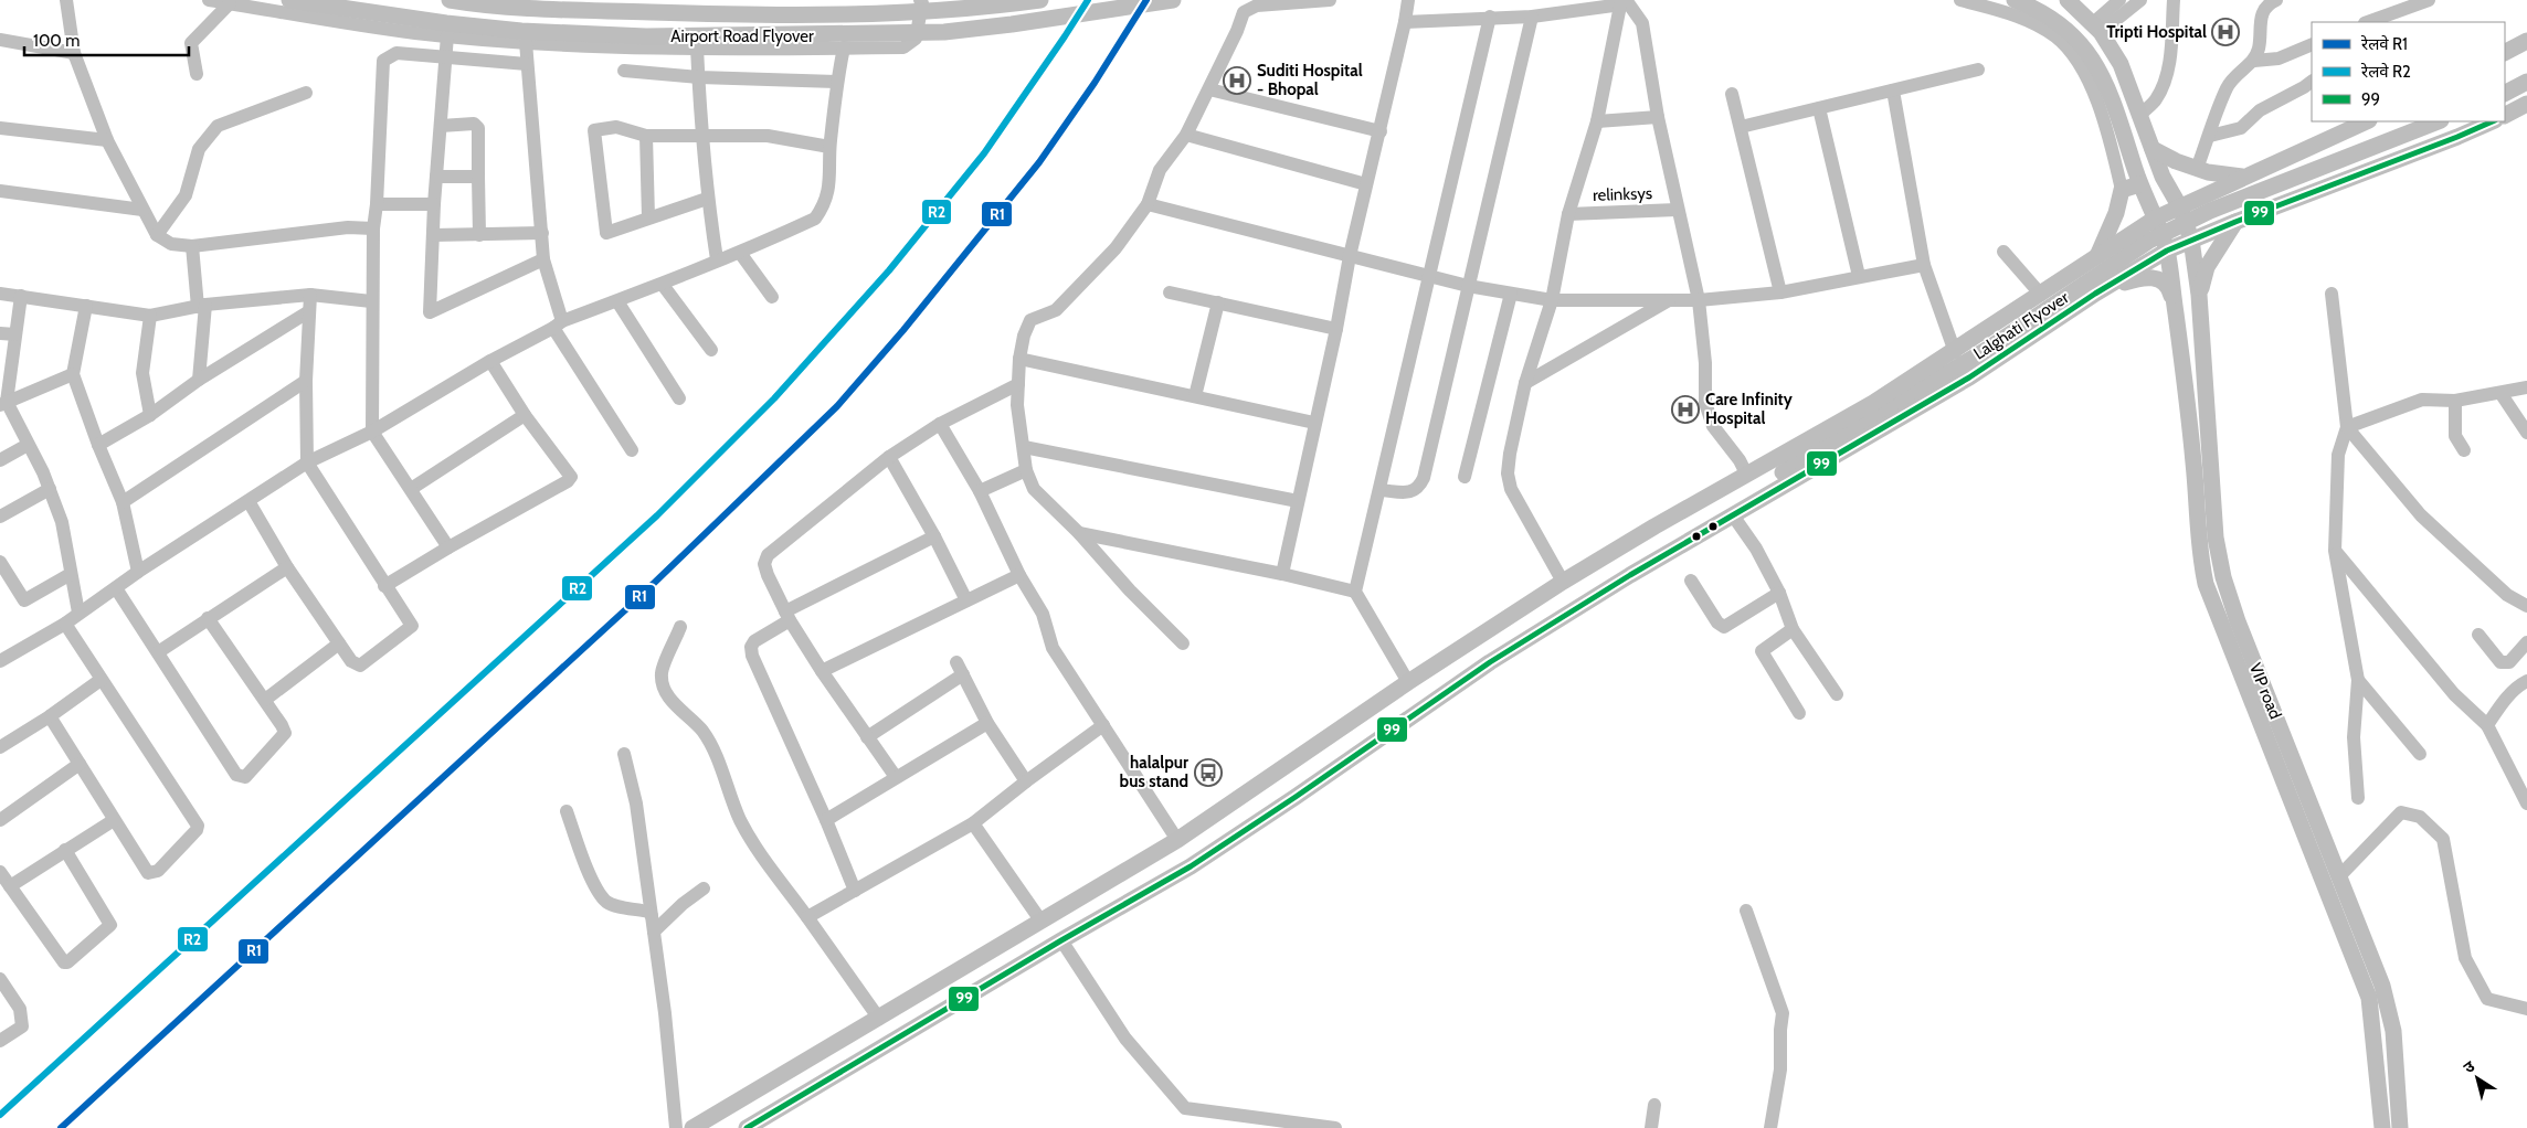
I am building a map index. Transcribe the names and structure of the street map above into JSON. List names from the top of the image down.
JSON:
{
  "streets": {
    "main road": ["Airport Road Flyover", "Lalghati Flyover", "VIP road"],
    "street": ["relinksys"]
  },
  "places": {
    "hospital": ["Tripti Hospital", "Suditi Hospital - Bhopal", "Care Infinity Hospital"],
    "bus stop": ["halalpur bus stand"]
  },
  "lines": ["rail line R1", "rail line R2", "transit line 99"],
  "legend": ["रेलवे R1", "रेलवे R2", "99"],
  "scale_bar": "100 m",
  "north": "top left"
}
